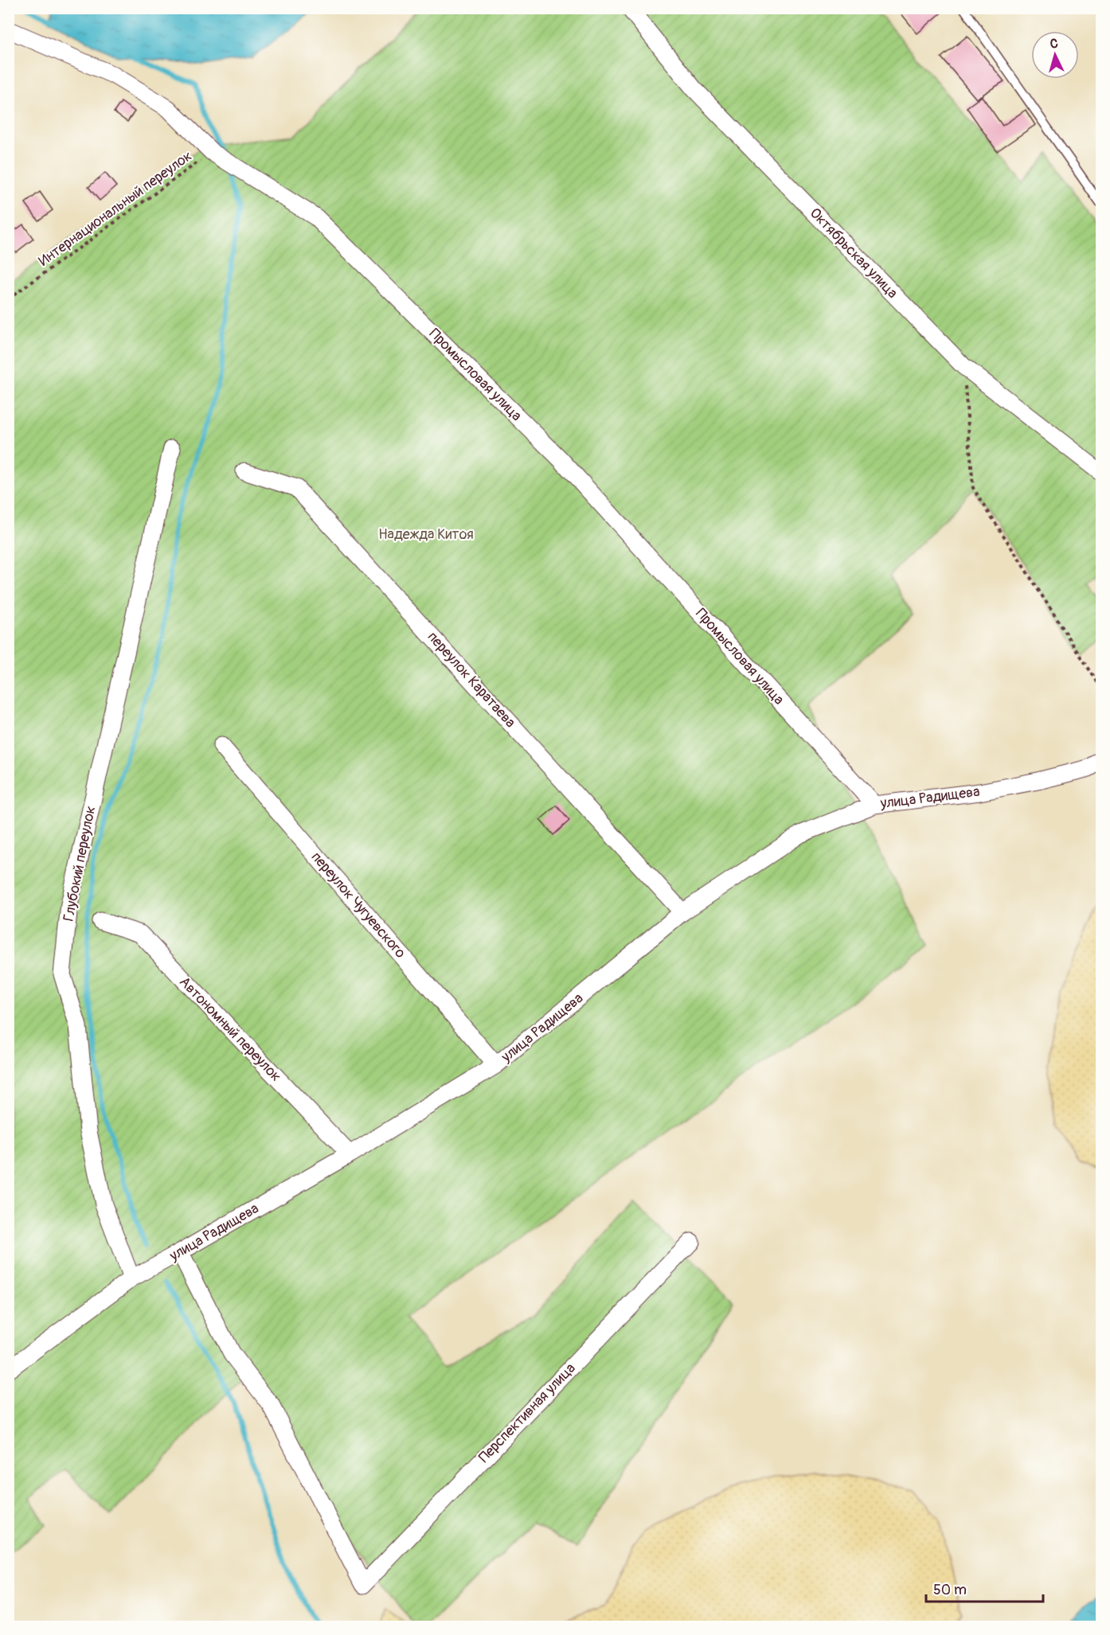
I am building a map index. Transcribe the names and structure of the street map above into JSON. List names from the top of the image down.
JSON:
{
  "streets": {
    "street": [
      "Октябрьская улица",
      "Промысловая улица",
      "переулок Каратаева",
      "улица Радищева",
      "Глубокий переулок",
      "переулок Чугуевского",
      "Автономный переулок",
      "Перспективная улица"
    ],
    "path": ["Интернациональный переулок"]
  },
  "crossings": [
    ["Интернациональный переулок", "Промысловая улица"],
    ["Промысловая улица", "улица Радищева"],
    ["переулок Каратаева", "улица Радищева"],
    ["улица Радищева", "Глубокий переулок"],
    ["улица Радищева", "переулок Чугуевского"],
    ["улица Радищева", "Автономный переулок"],
    ["улица Радищева", "Перспективная улица"]
  ],
  "parks": ["Надежда Китоя"],
  "scale_bar": "50 m",
  "north": "top"
}
